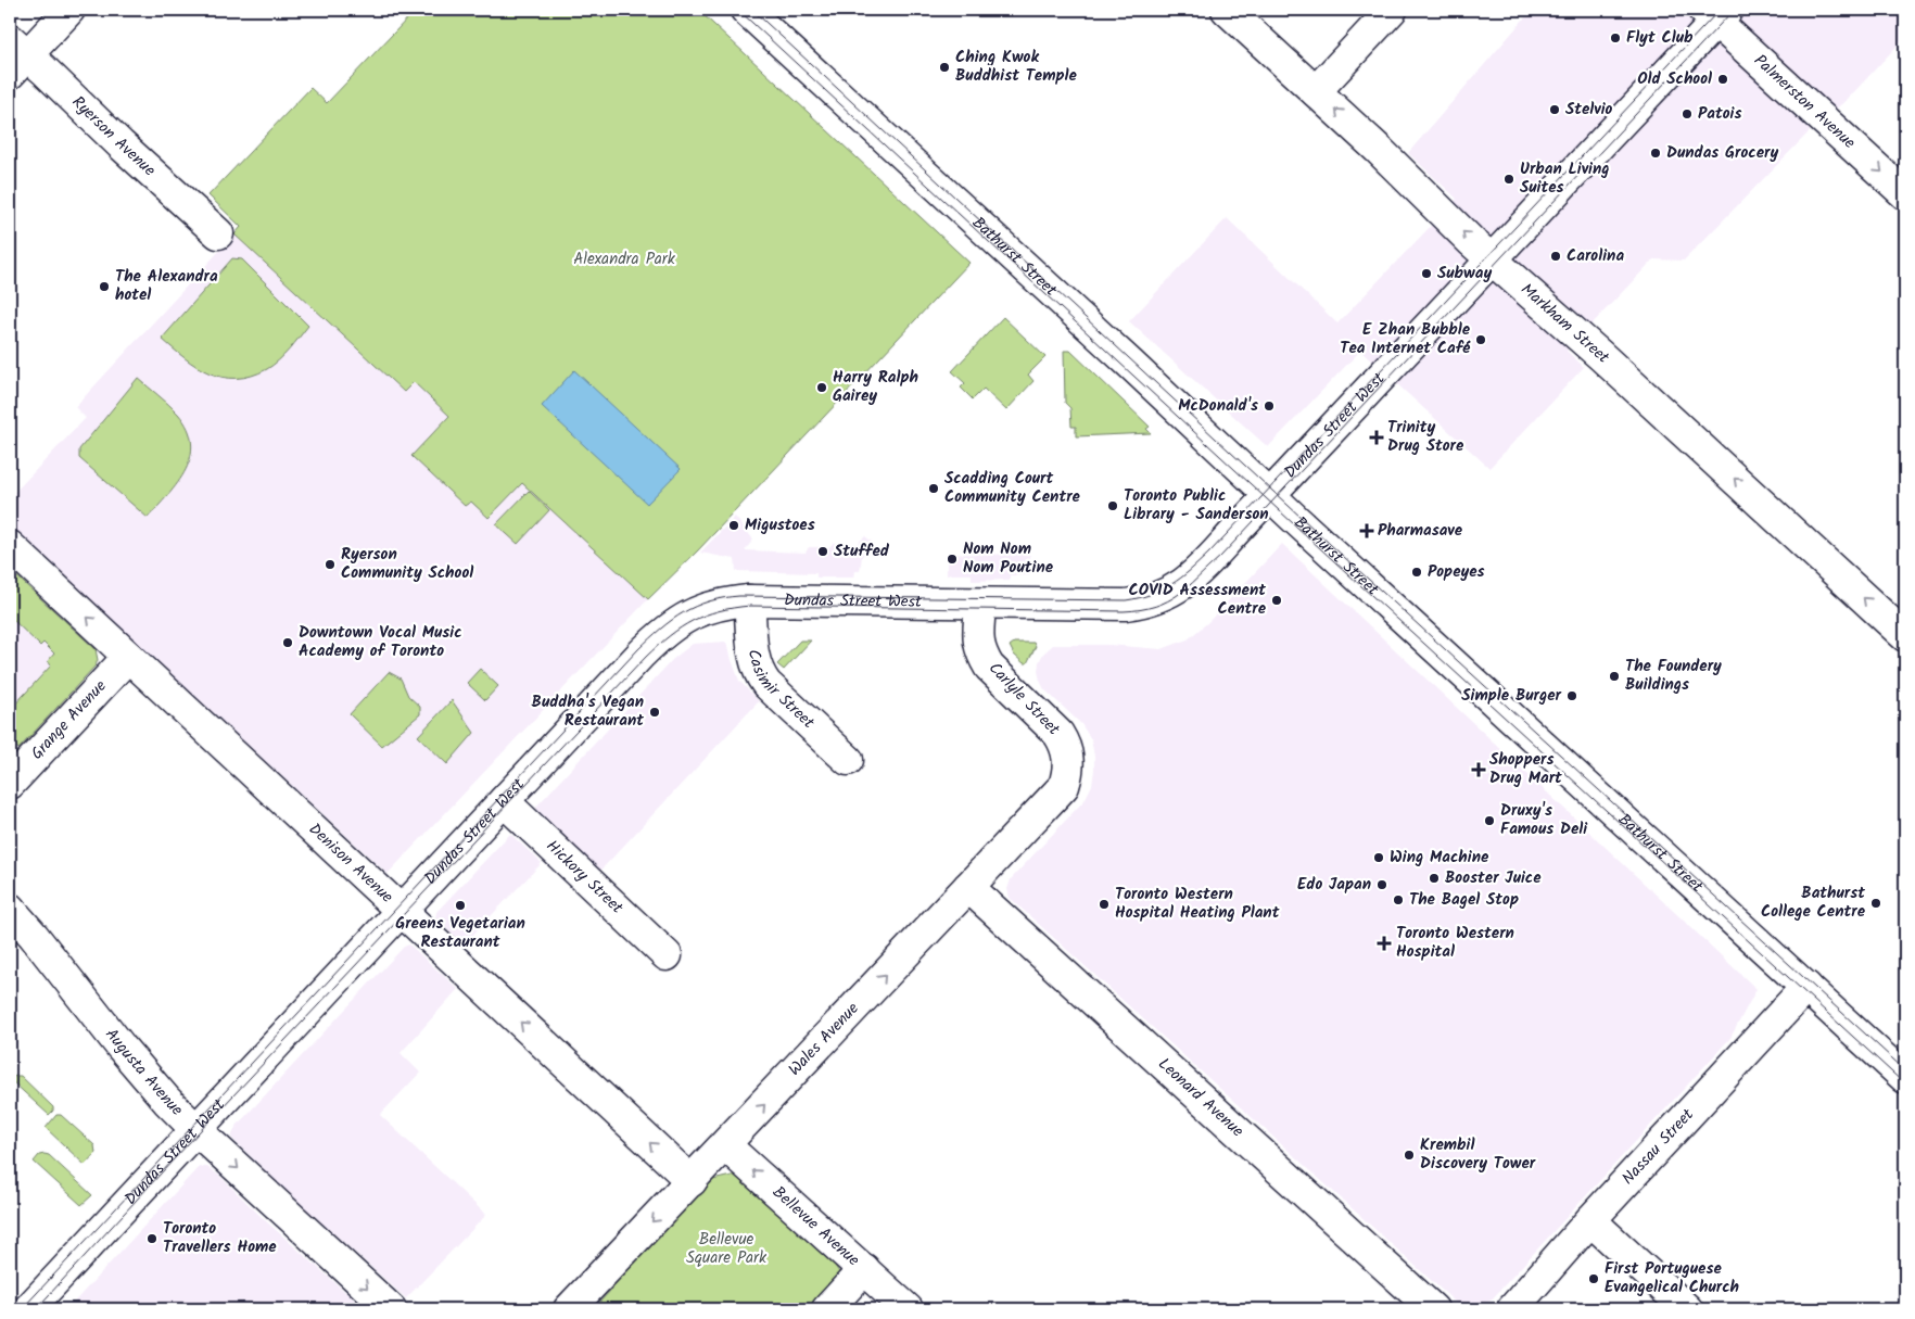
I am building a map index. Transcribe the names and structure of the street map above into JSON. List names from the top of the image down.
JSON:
{
  "streets": {
    "street": [
      "Palmerston Avenue",
      "Ryerson Avenue",
      "Bathurst Street",
      "Markham Street",
      "Dundas Street West",
      "Casimir Street",
      "Carlyle Street",
      "Grange Avenue",
      "Denison Avenue",
      "Hickory Street",
      "Wales Avenue",
      "Augusta Avenue",
      "Leonard Avenue",
      "Nassau Street",
      "Bellevue Avenue"
    ]
  },
  "crossings": [
    ["Palmerston Avenue", "Dundas Street West"],
    ["Bathurst Street", "Dundas Street West"],
    ["Bathurst Street", "Nassau Street"],
    ["Markham Street", "Dundas Street West"],
    ["Dundas Street West", "Casimir Street"],
    ["Dundas Street West", "Carlyle Street"],
    ["Dundas Street West", "Denison Avenue"],
    ["Dundas Street West", "Hickory Street"],
    ["Dundas Street West", "Augusta Avenue"],
    ["Carlyle Street", "Wales Avenue"],
    ["Grange Avenue", "Denison Avenue"],
    ["Denison Avenue", "Wales Avenue"],
    ["Wales Avenue", "Leonard Avenue"],
    ["Wales Avenue", "Bellevue Avenue"]
  ],
  "one_way": [
    "Palmerston Avenue",
    "Markham Street",
    "Denison Avenue",
    "Augusta Avenue",
    "Bellevue Avenue"
  ],
  "parks": ["Alexandra Park", "Bellevue Square Park"],
  "places": {
    "other": [
      "Flyt Club",
      "Ching Kwok Buddhist Temple",
      "Old School",
      "Stelvio",
      "Patois",
      "Dundas Grocery",
      "Urban Living Suites",
      "Carolina",
      "Subway",
      "The Alexandra hotel",
      "E Zhan Bubble Tea Internet Café",
      "Harry Ralph Gairey",
      "McDonald's",
      "Scadding Court Community Centre",
      "Toronto Public Library - Sanderson",
      "Migustoes",
      "Stuffed",
      "Nom Nom Nom Poutine",
      "Ryerson Community School",
      "Popeyes",
      "COVID Assessment Centre",
      "Downtown Vocal Music Academy of Toronto",
      "The Foundery Buildings",
      "Simple Burger",
      "Buddha's Vegan Restaurant",
      "Druxy's Famous Deli",
      "Wing Machine",
      "Booster Juice",
      "Edo Japan",
      "The Bagel Stop",
      "Bathurst College Centre",
      "Toronto Western Hospital Heating Plant",
      "Greens Vegetarian Restaurant",
      "Krembil Discovery Tower",
      "Toronto Travellers Home",
      "First Portuguese Evangelical Church"
    ],
    "health": [
      "Trinity Drug Store",
      "Pharmasave",
      "Shoppers Drug Mart",
      "Toronto Western Hospital"
    ]
  }
}
